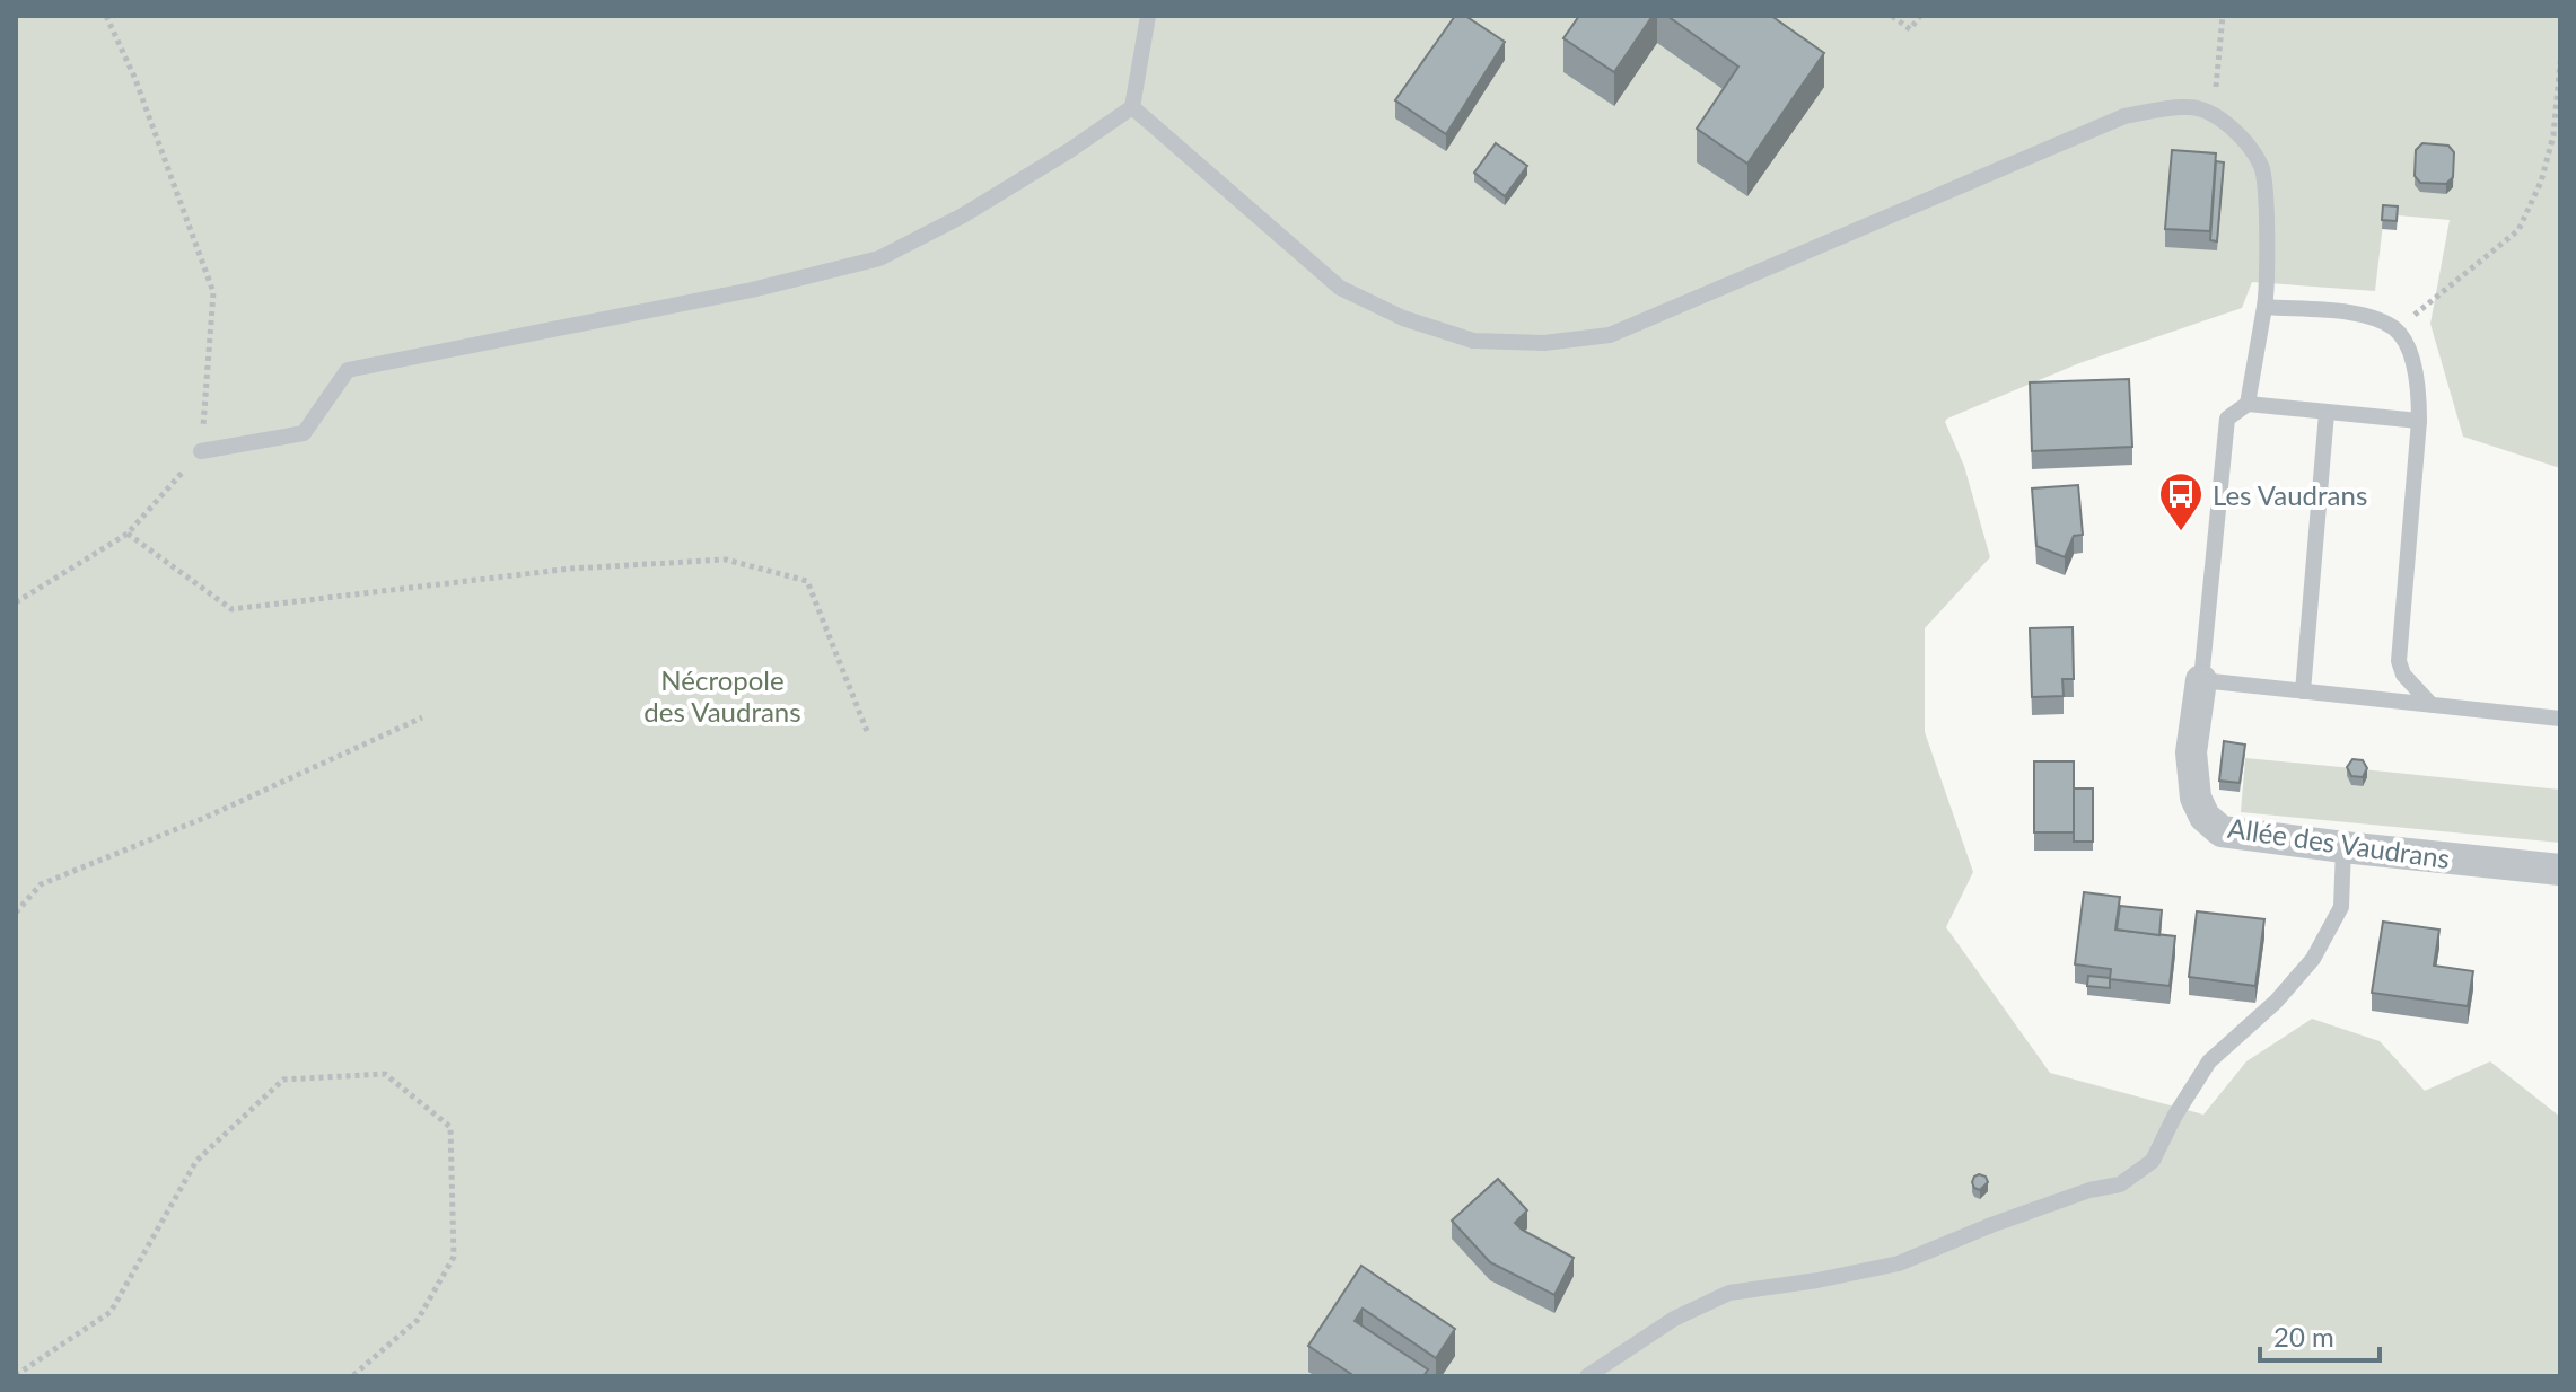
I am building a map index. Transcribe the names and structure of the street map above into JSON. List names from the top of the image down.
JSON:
{
  "streets": {
    "street": ["Allée des Vaudrans"]
  },
  "parks": ["Nécropole des Vaudrans"],
  "places": {
    "bus stop": ["Les Vaudrans"]
  },
  "scale_bar": "20 m"
}
